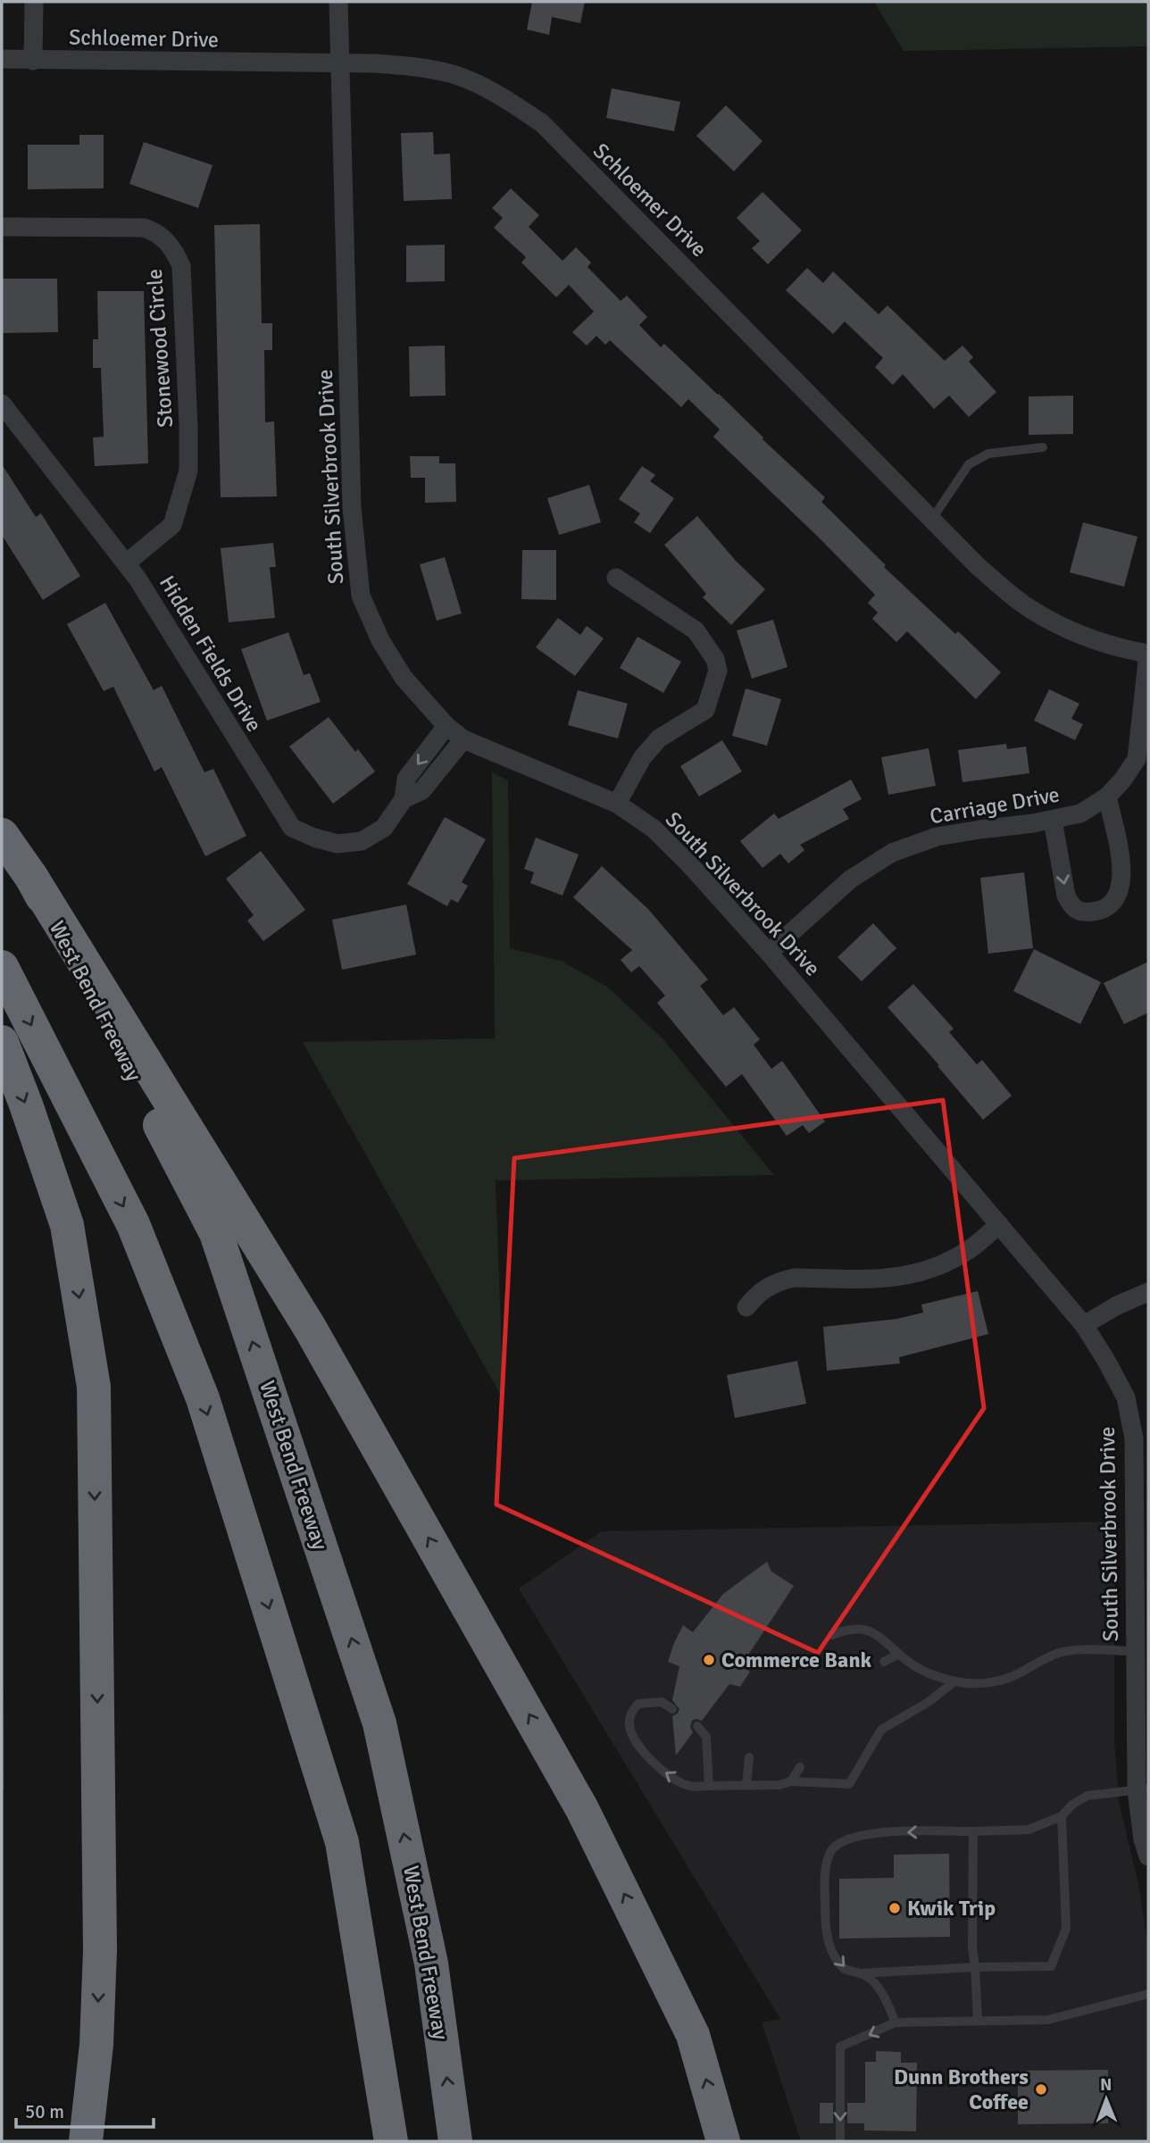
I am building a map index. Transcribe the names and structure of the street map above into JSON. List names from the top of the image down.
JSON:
{
  "streets": {
    "highway": ["West Bend Freeway"],
    "street": [
      "Schloemer Drive",
      "Stonewood Circle",
      "South Silverbrook Drive",
      "Hidden Fields Drive",
      "Carriage Drive"
    ]
  },
  "crossings": [
    ["Schloemer Drive", "South Silverbrook Drive"],
    ["Schloemer Drive", "Carriage Drive"],
    ["Stonewood Circle", "Hidden Fields Drive"],
    ["South Silverbrook Drive", "Hidden Fields Drive"],
    ["South Silverbrook Drive", "Carriage Drive"]
  ],
  "places": ["Commerce Bank", "Kwik Trip", "Dunn Brothers Coffee"],
  "scale_bar": "50 m",
  "north": "top"
}
